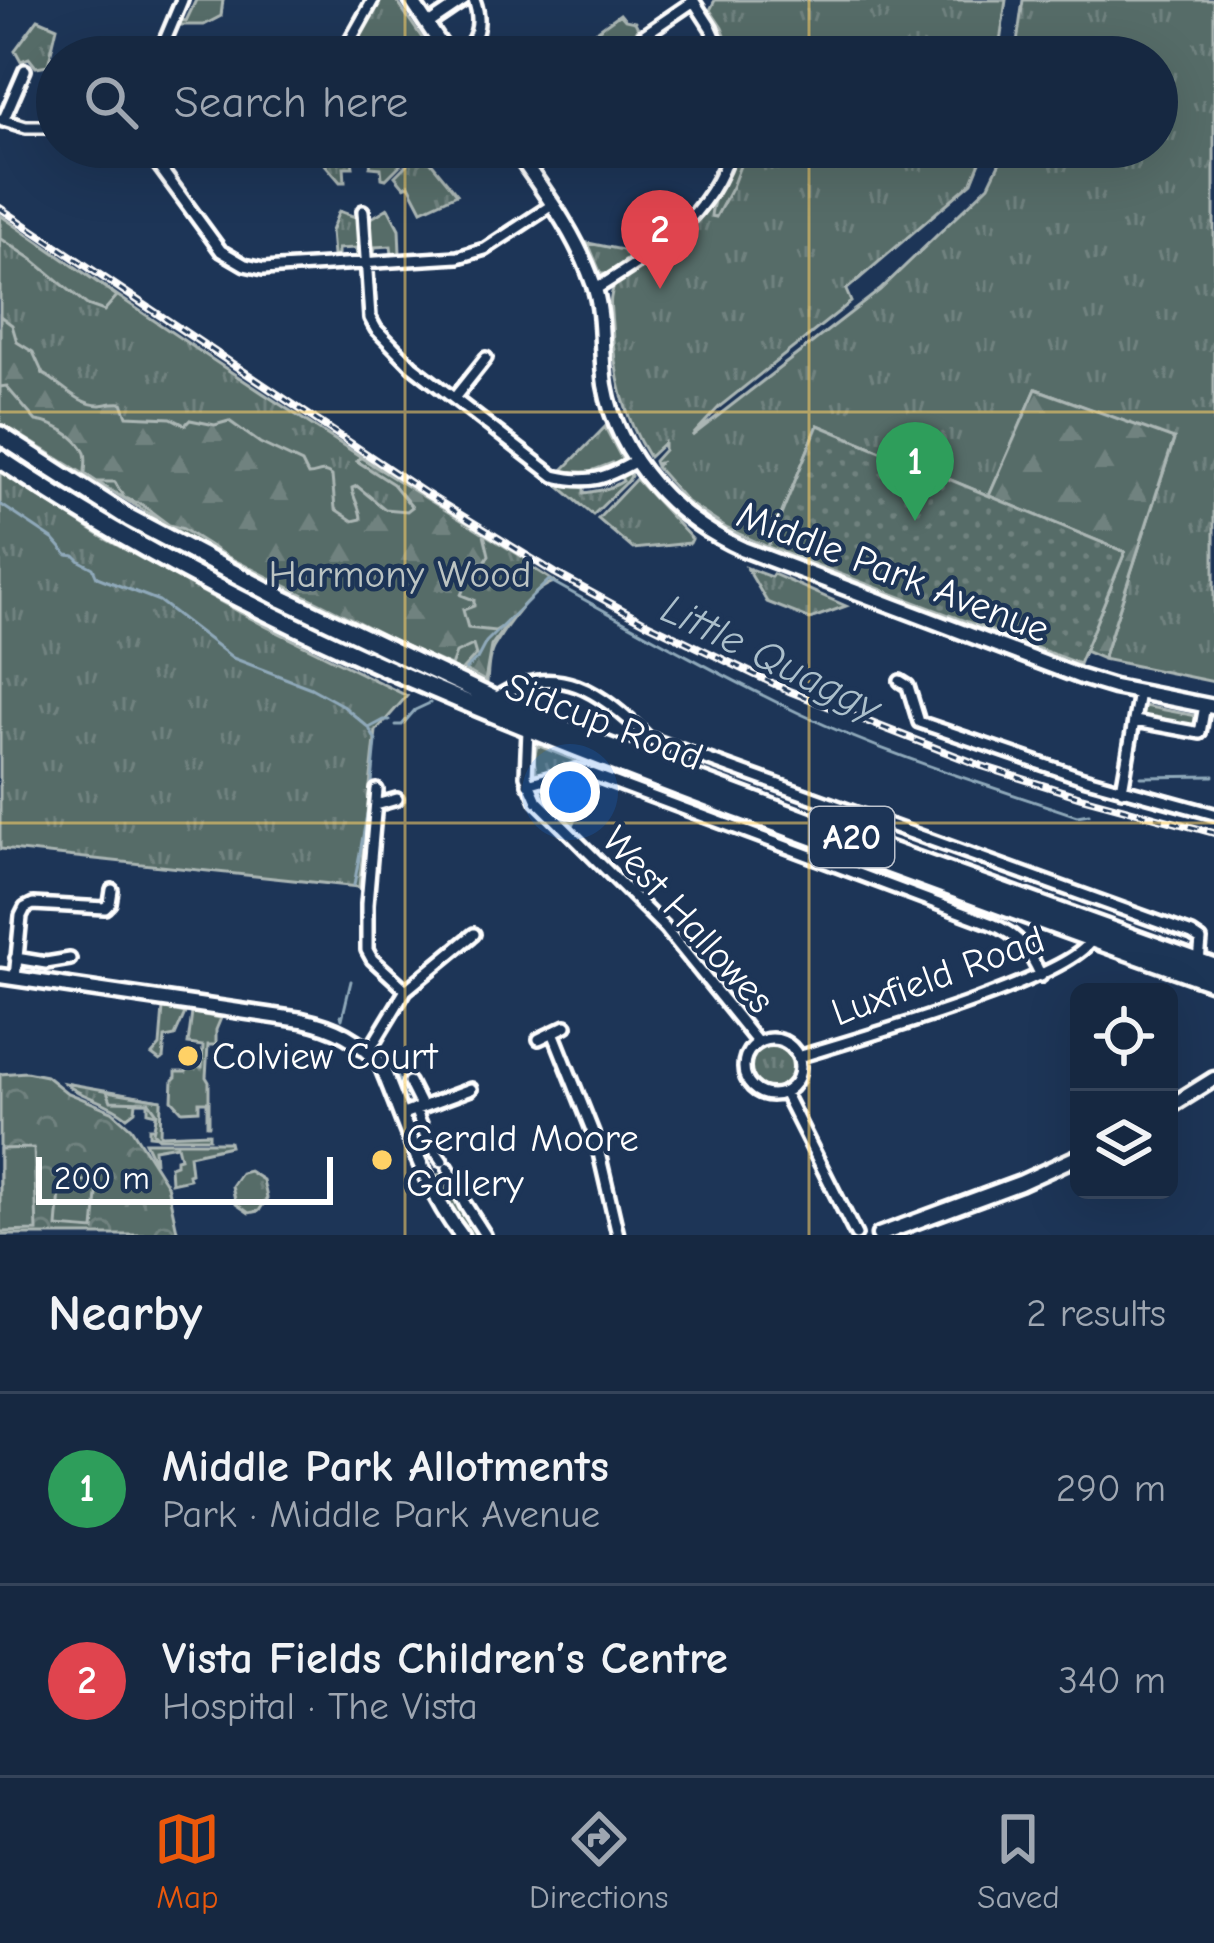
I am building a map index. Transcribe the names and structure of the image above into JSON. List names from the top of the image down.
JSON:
{
  "streets": {
    "highway": ["Sidcup Road", "A20"],
    "street": ["Middle Park Avenue", "West Hallowes", "Luxfield Road"]
  },
  "crossings": [
    ["Sidcup Road", "West Hallowes"],
    ["Sidcup Road", "Luxfield Road"],
    ["West Hallowes", "Luxfield Road"]
  ],
  "water": ["Little Quaggy"],
  "parks": ["Harmony Wood"],
  "places": ["Colview Court", "Gerald Moore Gallery"],
  "scale_bar": "200 m",
  "page": {
    "search": "Search here",
    "pins": ["2", "1"],
    "scale": "200 m",
    "heading": ["Nearby", "2 results"],
    "list": [
      {
        "mark": "1",
        "name": "Middle Park Allotments",
        "note": "Park · Middle Park Avenue",
        "value": "290 m"
      },
      {
        "mark": "2",
        "name": "Vista Fields Children’s Centre",
        "note": "Hospital · The Vista",
        "value": "340 m"
      }
    ],
    "nav": ["Map", "Directions", "Saved"]
  }
}
